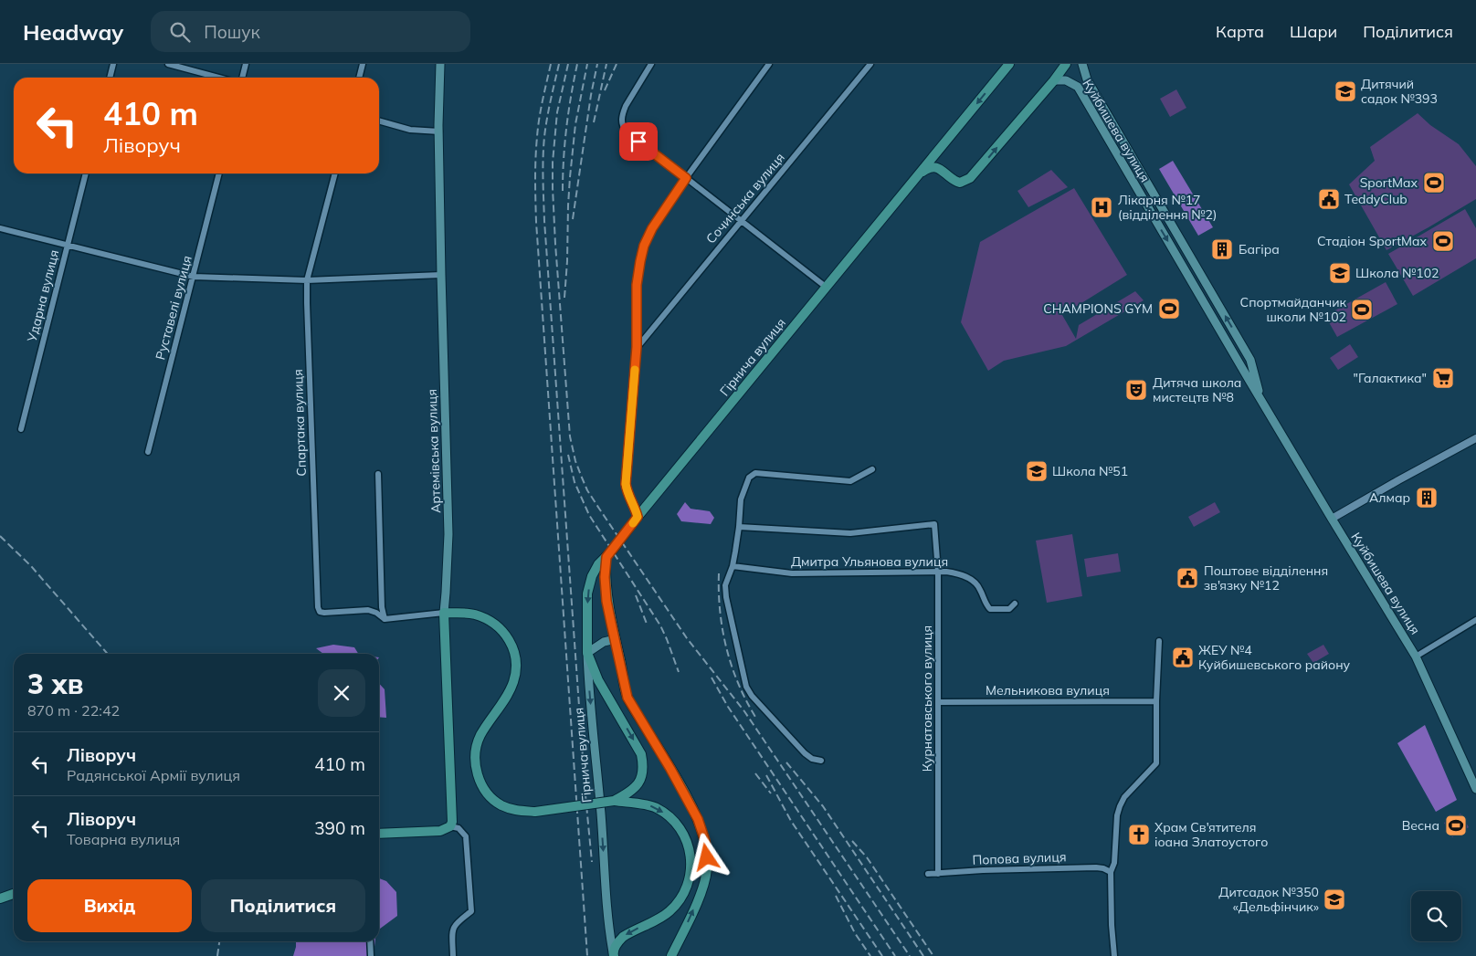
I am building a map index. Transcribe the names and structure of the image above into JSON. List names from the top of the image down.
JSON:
{
  "streets": {
    "main road": ["Куйбишева вулиця", "Гірнича вулиця", "Артемівська вулиця"],
    "street": [
      "Сочинська вулиця",
      "Ударна вулиця",
      "Руставелі вулиця",
      "Спартака вулиця",
      "Дмитра Ульянова вулиця",
      "Мельникова вулиця",
      "Курнатовського вулиця",
      "Попова вулиця"
    ]
  },
  "crossings": [
    ["Спартака вулиця", "Артемівська вулиця"],
    ["Дмитра Ульянова вулиця", "Курнатовського вулиця"],
    ["Мельникова вулиця", "Курнатовського вулиця"],
    ["Курнатовського вулиця", "Попова вулиця"]
  ],
  "one_way": ["Гірнича вулиця"],
  "places": {
    "school or university": [
      "Дитячий садок №393",
      "Школа №102",
      "Школа №51",
      "Дитсадок №350 «Дельфінчик»"
    ],
    "sports": [
      "SportMax",
      "Стадіон SportMax",
      "CHAMPIONS GYM",
      "Спортмайданчик школи №102",
      "Весна"
    ],
    "public building": ["TeddyClub", "Поштове відділення зв'язку №12", "ЖЕУ №4 Куйбишевського району"],
    "hospital": ["Лікарня №17 (відділення №2)"],
    "building": ["Багіра", "Алмар"],
    "supermarket": ["\"Галактика\""],
    "theatre": ["Дитяча школа мистецтв №8"],
    "church": ["Храм Св'ятителя іоана Златоустого"]
  },
  "page": {
    "header": "Headway",
    "search": "Пошук",
    "nav": ["Карта", "Шари", "Поділитися"],
    "turn": ["410 m", "Ліворуч"],
    "heading": ["3 хв", "870 m · 22:42"],
    "list": [
      {
        "name": "Ліворуч",
        "note": "Радянської Армії вулиця",
        "value": "410 m"
      },
      {
        "name": "Ліворуч",
        "note": "Товарна вулиця",
        "value": "390 m"
      }
    ],
    "buttons": ["Вихід", "Поділитися"]
  }
}
